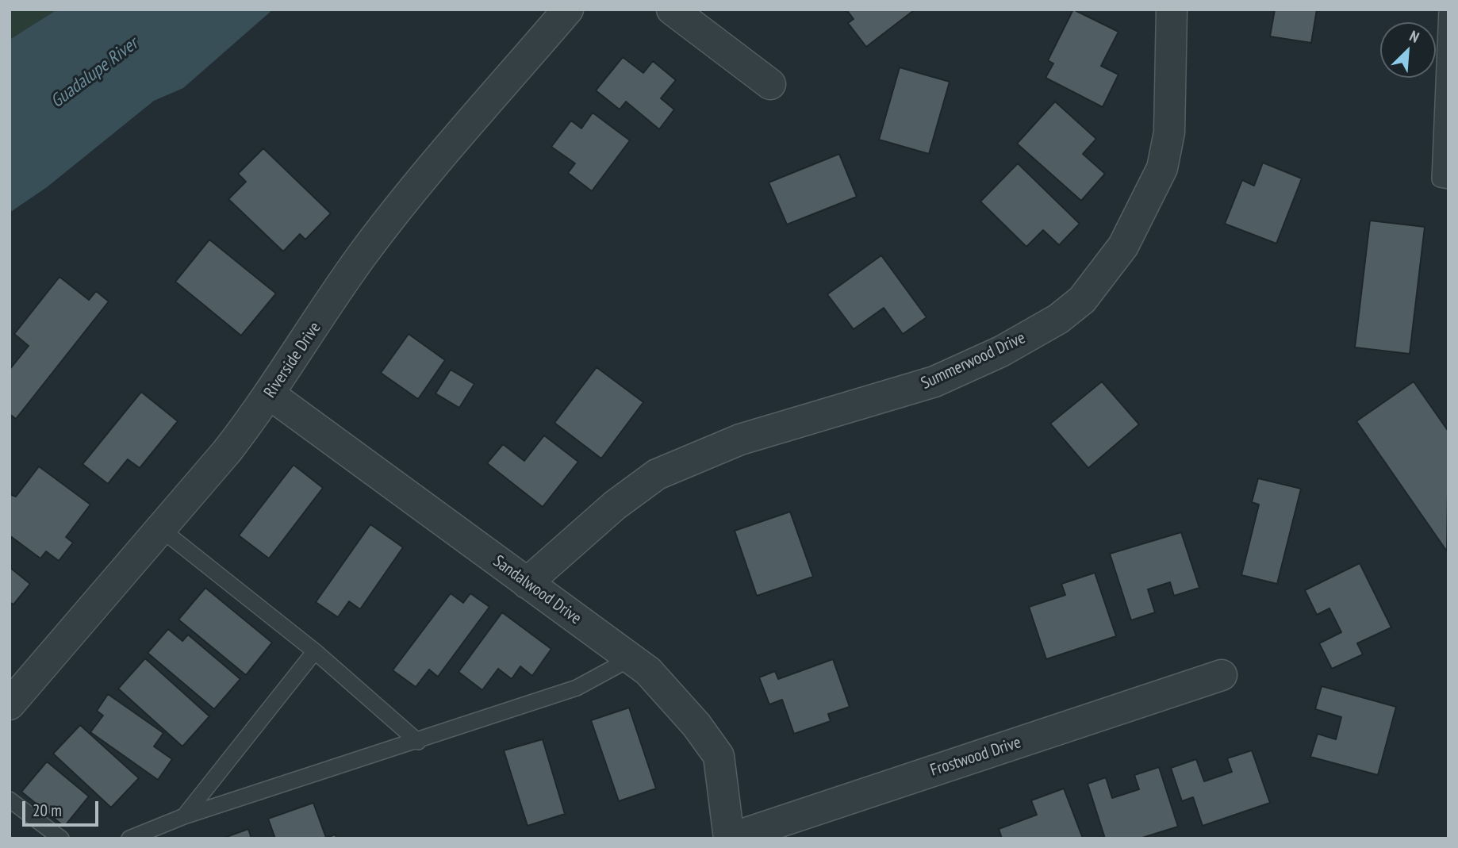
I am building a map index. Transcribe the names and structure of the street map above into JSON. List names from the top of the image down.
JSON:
{
  "streets": {
    "street": [
      "Riverside Drive",
      "Summerwood Drive",
      "Sandalwood Drive",
      "Frostwood Drive"
    ]
  },
  "crossings": [
    ["Riverside Drive", "Sandalwood Drive"],
    ["Summerwood Drive", "Sandalwood Drive"],
    ["Sandalwood Drive", "Frostwood Drive"]
  ],
  "water": ["Guadalupe River"],
  "scale_bar": "20 m",
  "north": "top right"
}
